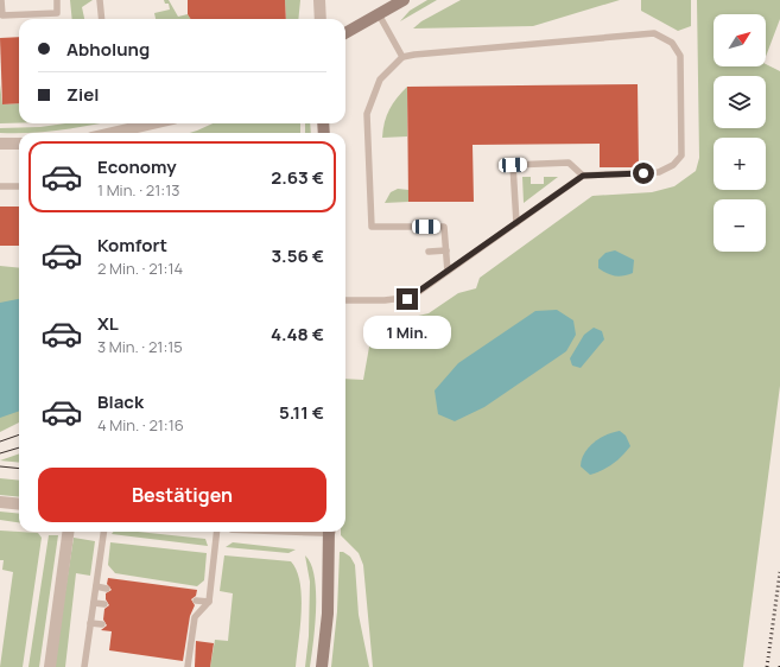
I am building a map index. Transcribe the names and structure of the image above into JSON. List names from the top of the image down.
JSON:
{
  "north": "top right",
  "page": {
    "map_buttons": ["+", "−"],
    "banner": ["Abholung", "Ziel"],
    "list": [
      {
        "name": "Economy",
        "note": "1 Min. · 21:13",
        "value": "2.63 €"
      },
      {
        "name": "Komfort",
        "note": "2 Min. · 21:14",
        "value": "3.56 €"
      },
      {
        "name": "XL",
        "note": "3 Min. · 21:15",
        "value": "4.48 €"
      },
      {
        "name": "Black",
        "note": "4 Min. · 21:16",
        "value": "5.11 €"
      }
    ],
    "bubble": "1 Min.",
    "buttons": "Bestätigen"
  }
}
